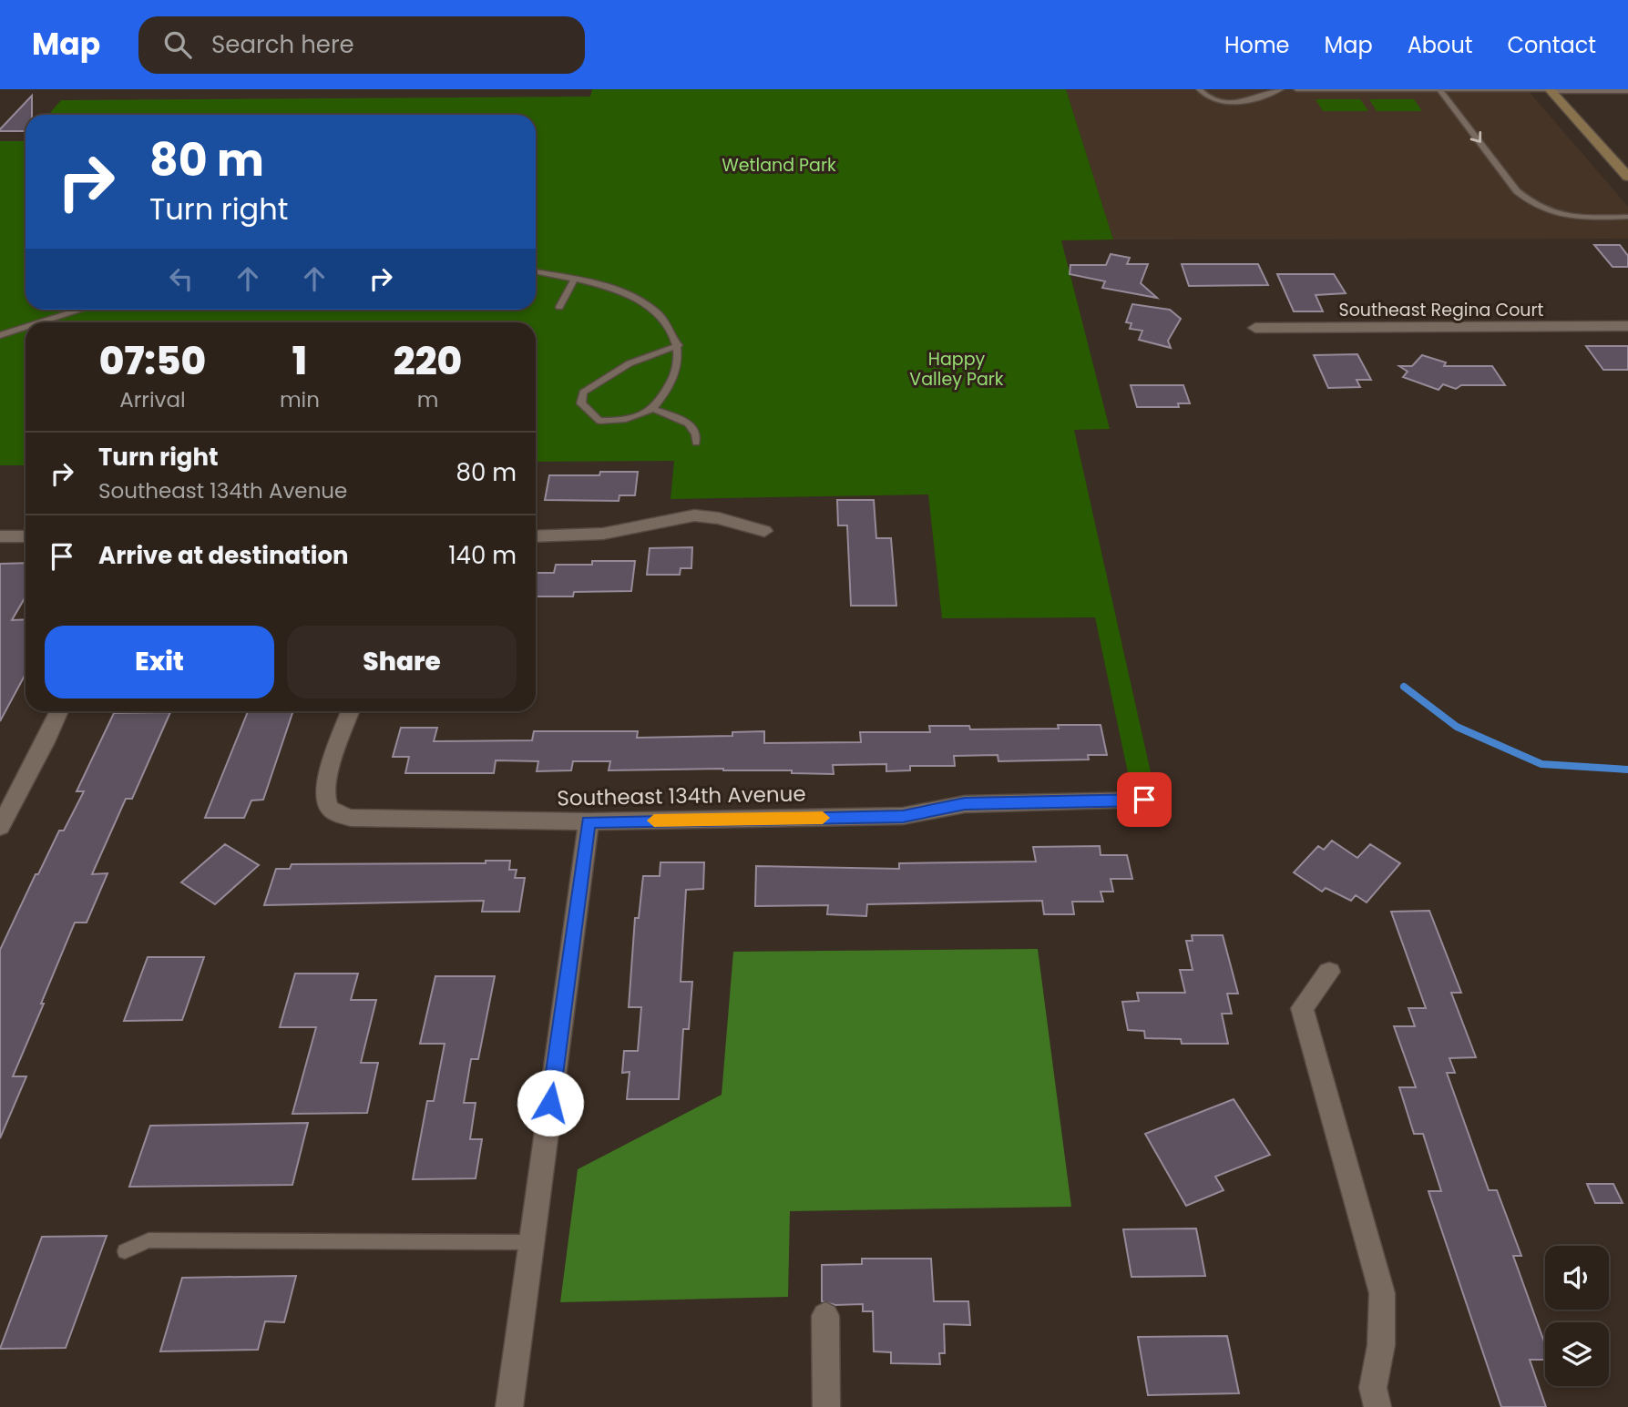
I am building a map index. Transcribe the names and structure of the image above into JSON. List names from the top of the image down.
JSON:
{
  "streets": {
    "street": ["Southeast Regina Court", "Southeast 134th Avenue"]
  },
  "parks": ["Wetland Park", "Happy Valley Park"],
  "page": {
    "header": "Map",
    "search": "Search here",
    "nav": [
      "Home",
      "Map",
      "About",
      "Contact"
    ],
    "turn": ["80 m", "Turn right"],
    "eta": [
      "07:50",
      "Arrival",
      "1",
      "min",
      "220",
      "m"
    ],
    "list": [
      {
        "name": "Turn right",
        "note": "Southeast 134th Avenue",
        "value": "80 m"
      },
      {
        "name": "Arrive at destination",
        "value": "140 m"
      }
    ],
    "buttons": ["Exit", "Share"]
  }
}
